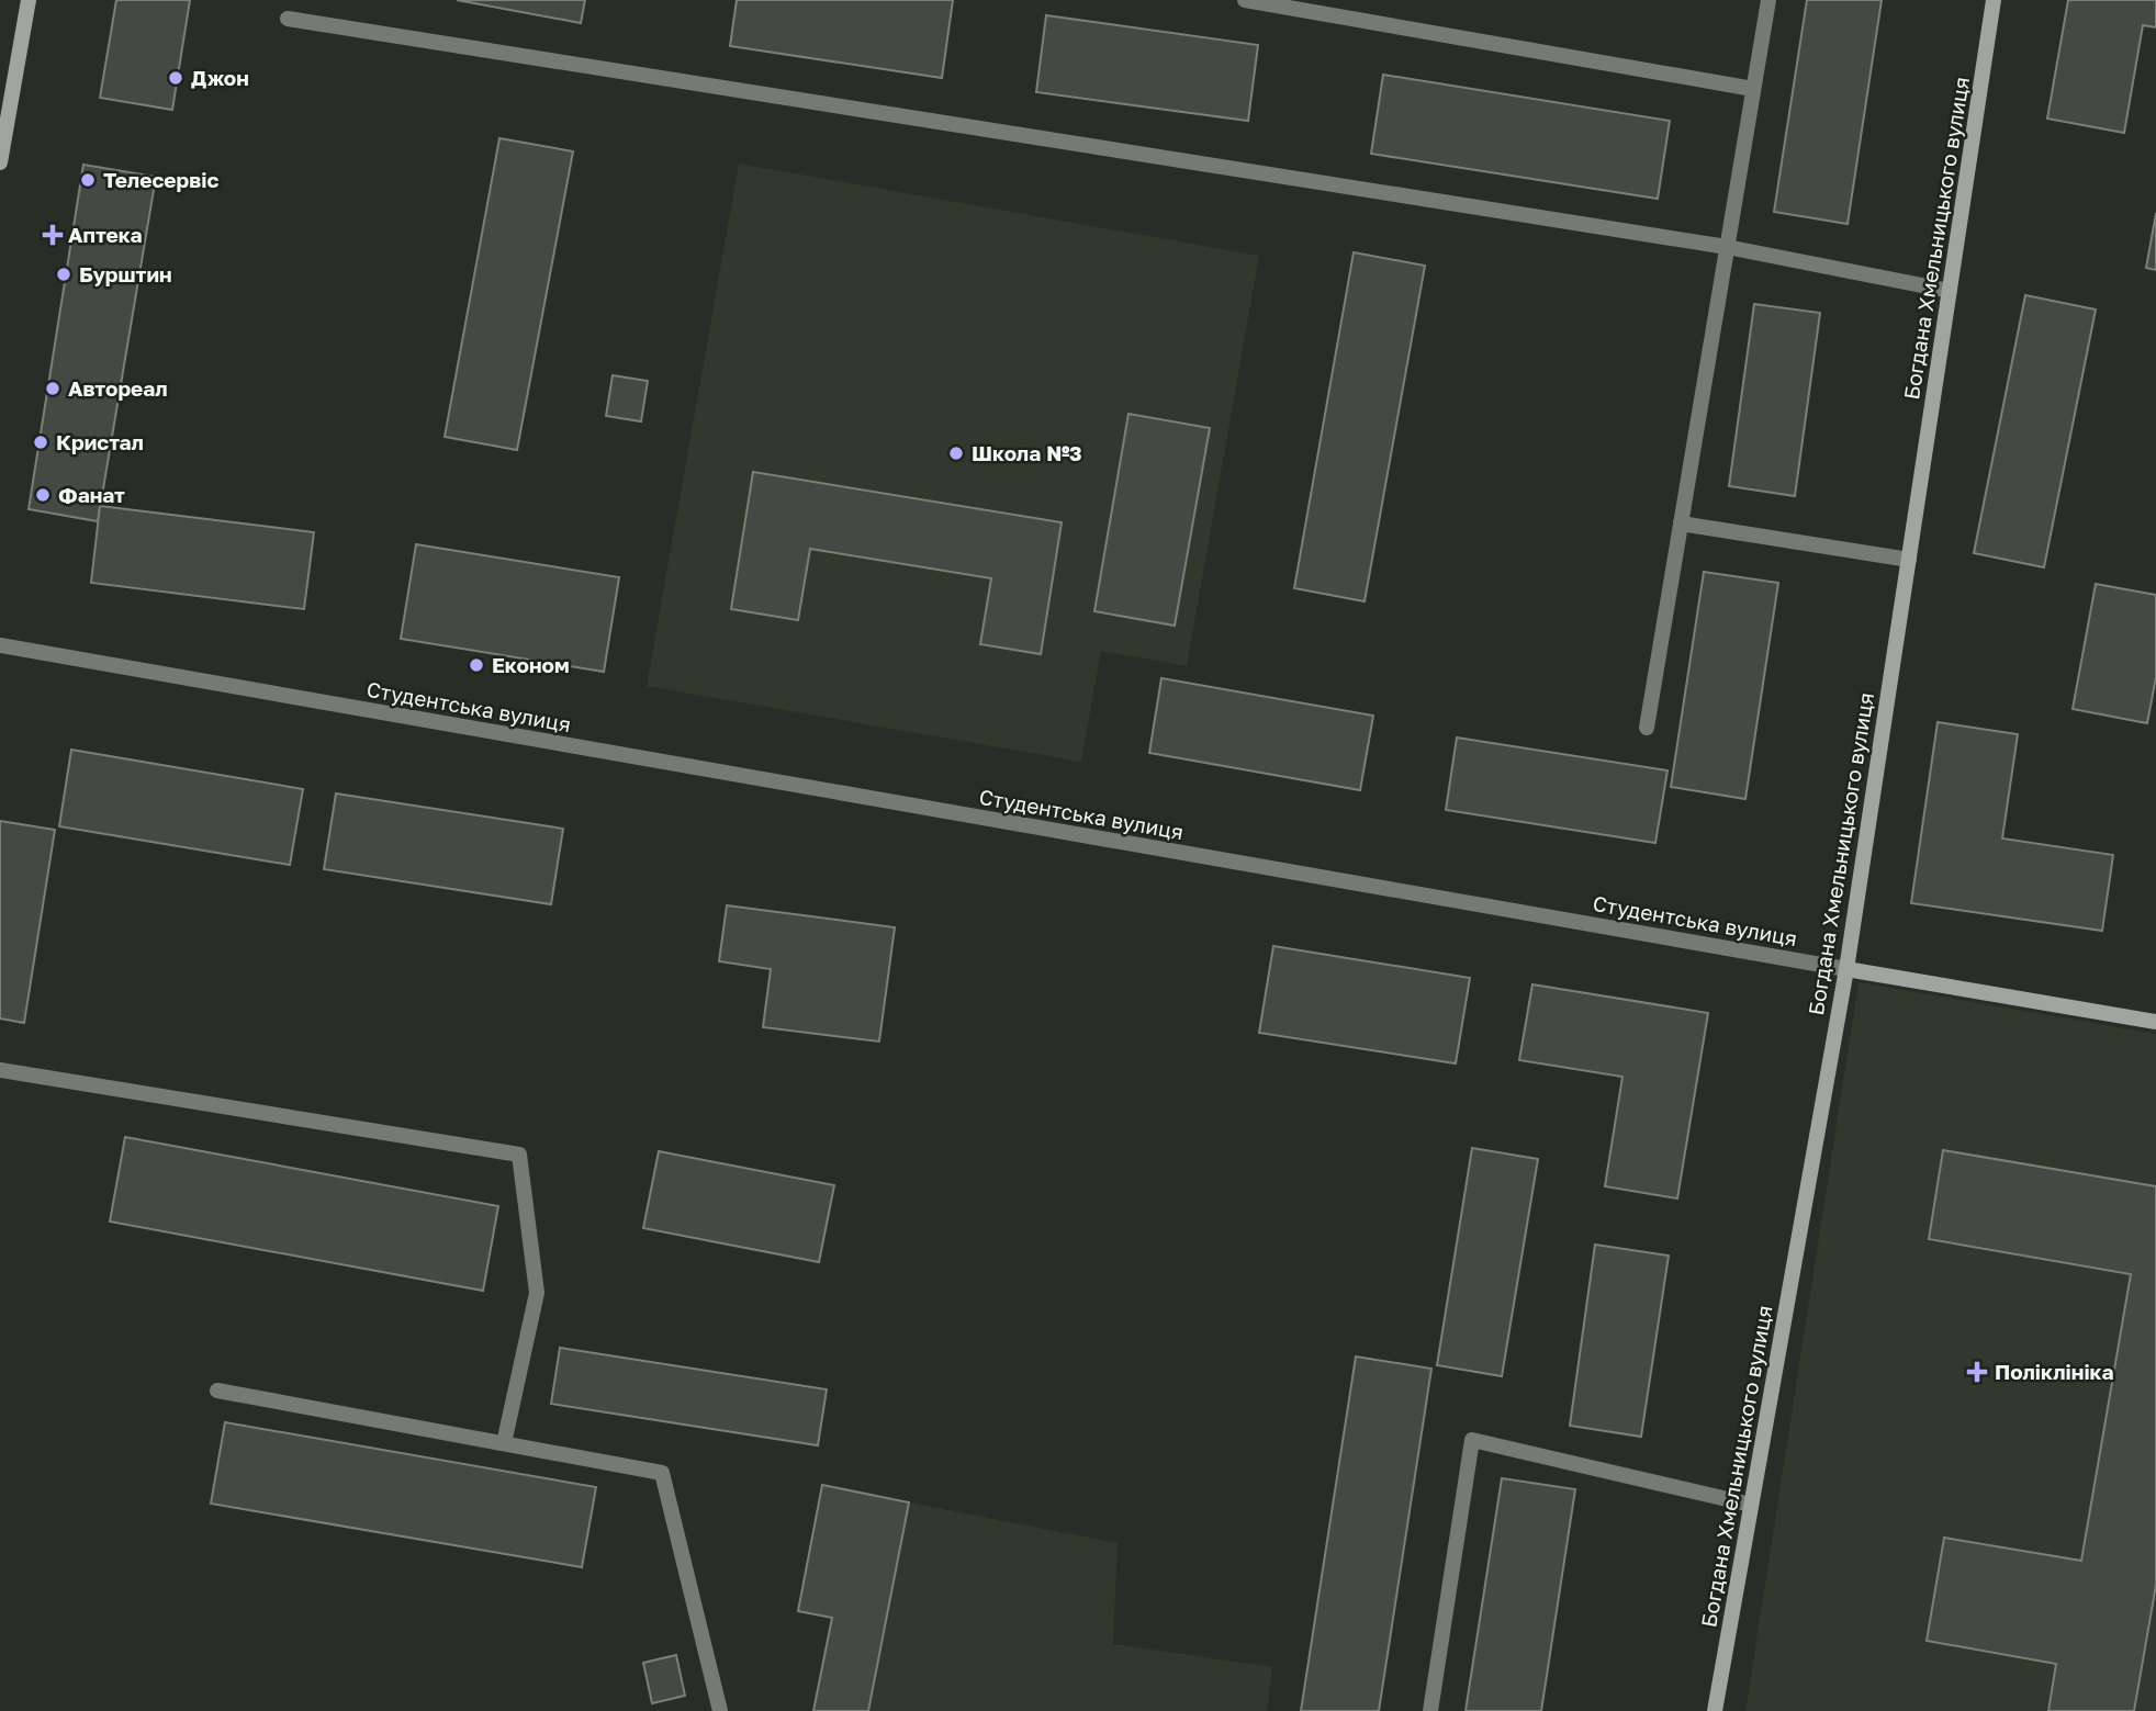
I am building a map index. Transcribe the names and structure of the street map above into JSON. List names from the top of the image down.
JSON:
{
  "streets": {
    "street": ["Богдана Хмельницького вулиця", "Студентська вулиця"]
  },
  "crossings": [
    ["Богдана Хмельницького вулиця", "Студентська вулиця"]
  ],
  "places": {
    "other": [
      "Джон",
      "Телесервіс",
      "Бурштин",
      "Автореал",
      "Кристал",
      "Школа №3",
      "Фанат",
      "Економ"
    ],
    "health": ["Аптека", "Поліклініка"]
  }
}
